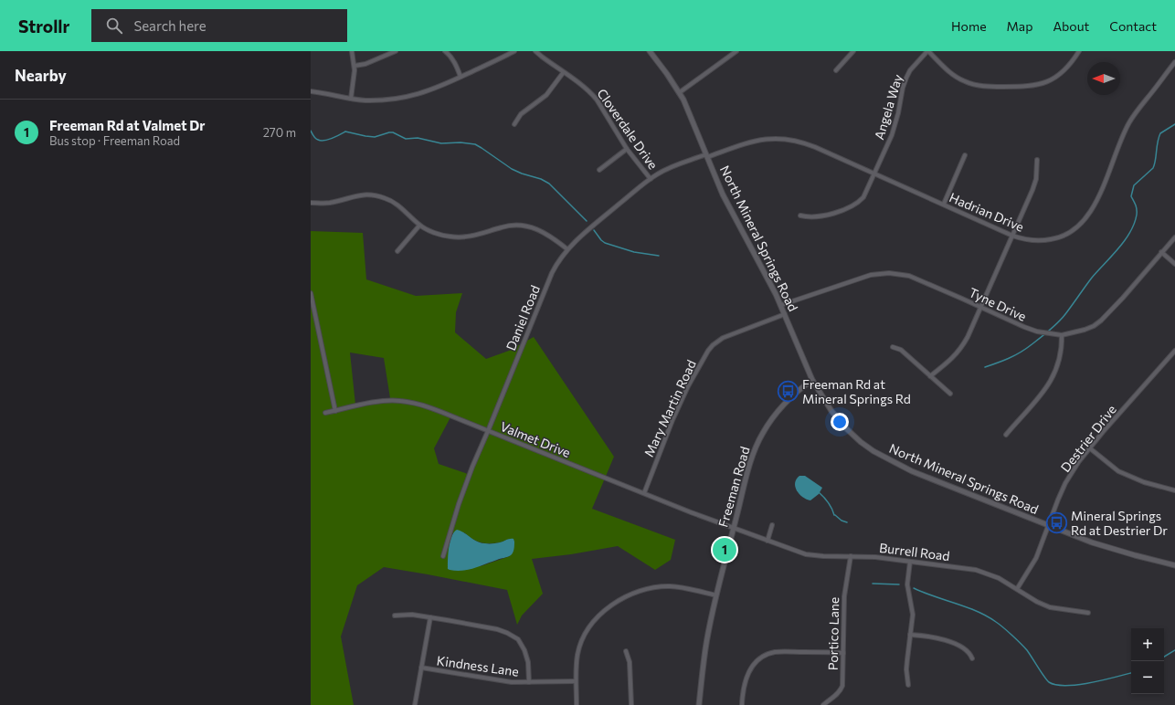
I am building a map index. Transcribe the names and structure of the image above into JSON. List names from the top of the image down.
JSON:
{
  "streets": {
    "street": [
      "Angela Way",
      "Cloverdale Drive",
      "Hadrian Drive",
      "North Mineral Springs Road",
      "Tyne Drive",
      "Daniel Road",
      "Mary Martin Road",
      "Destrier Drive",
      "Valmet Drive",
      "Freeman Road",
      "Burrell Road",
      "Portico Lane",
      "Kindness Lane"
    ]
  },
  "crossings": [
    ["Angela Way", "Hadrian Drive"],
    ["Cloverdale Drive", "Daniel Road"],
    ["Hadrian Drive", "North Mineral Springs Road"],
    ["Hadrian Drive", "Daniel Road"],
    ["North Mineral Springs Road", "Tyne Drive"],
    ["North Mineral Springs Road", "Daniel Road"],
    ["North Mineral Springs Road", "Mary Martin Road"],
    ["North Mineral Springs Road", "Destrier Drive"],
    ["North Mineral Springs Road", "Freeman Road"],
    ["Daniel Road", "Valmet Drive"],
    ["Mary Martin Road", "Valmet Drive"],
    ["Destrier Drive", "Burrell Road"],
    ["Valmet Drive", "Freeman Road"],
    ["Valmet Drive", "Burrell Road"],
    ["Freeman Road", "Burrell Road"],
    ["Burrell Road", "Portico Lane"]
  ],
  "places": {
    "bus stop": ["Freeman Rd at Mineral Springs Rd", "Mineral Springs Rd at Destrier Dr"]
  },
  "north": "left",
  "page": {
    "header": "Strollr",
    "search": "Search here",
    "nav": [
      "Home",
      "Map",
      "About",
      "Contact"
    ],
    "heading": "Nearby",
    "list": [
      {
        "mark": "1",
        "name": "Freeman Rd at Valmet Dr",
        "note": "Bus stop · Freeman Road",
        "value": "270 m"
      }
    ],
    "pins": "1",
    "map_buttons": ["+", "−"]
  }
}
